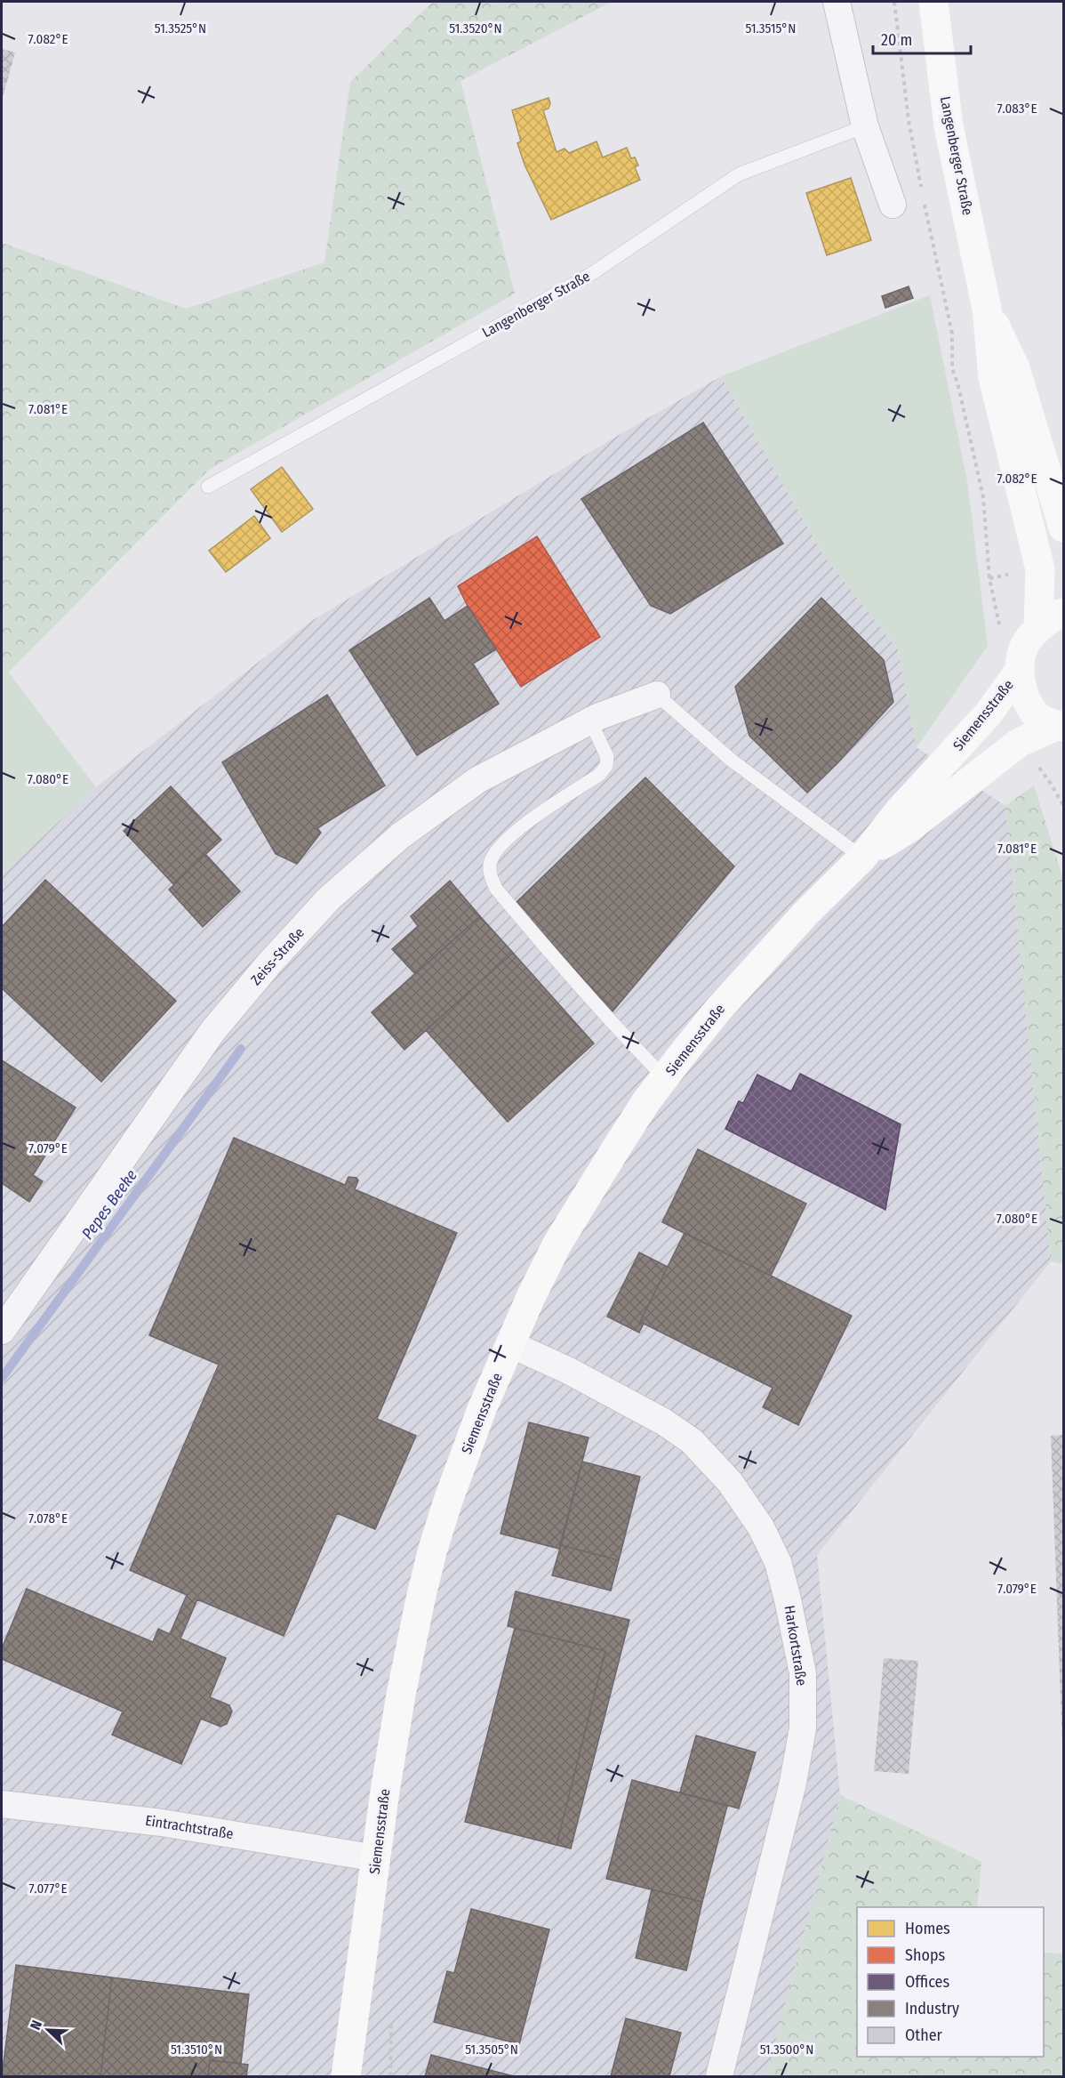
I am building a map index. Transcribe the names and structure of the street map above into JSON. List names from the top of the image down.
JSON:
{
  "streets": {
    "street": [
      "Langenberger Straße",
      "Siemensstraße",
      "Zeiss-Straße",
      "Harkortstraße",
      "Eintrachtstraße"
    ]
  },
  "crossings": [
    ["Siemensstraße", "Harkortstraße"],
    ["Siemensstraße", "Eintrachtstraße"]
  ],
  "water": ["Pepes Beeke"],
  "legend": [
    "Homes",
    "Shops",
    "Offices",
    "Industry",
    "Other"
  ],
  "scale_bar": "20 m",
  "north": "top left",
  "coordinates": [
    "51.3515°N",
    "51.3525°N",
    "51.3520°N",
    "7.082°E",
    "7.083°E",
    "7.081°E",
    "7.080°E",
    "7.079°E",
    "7.078°E",
    "7.077°E",
    "51.3510°N",
    "51.3505°N",
    "51.3500°N"
  ]
}
